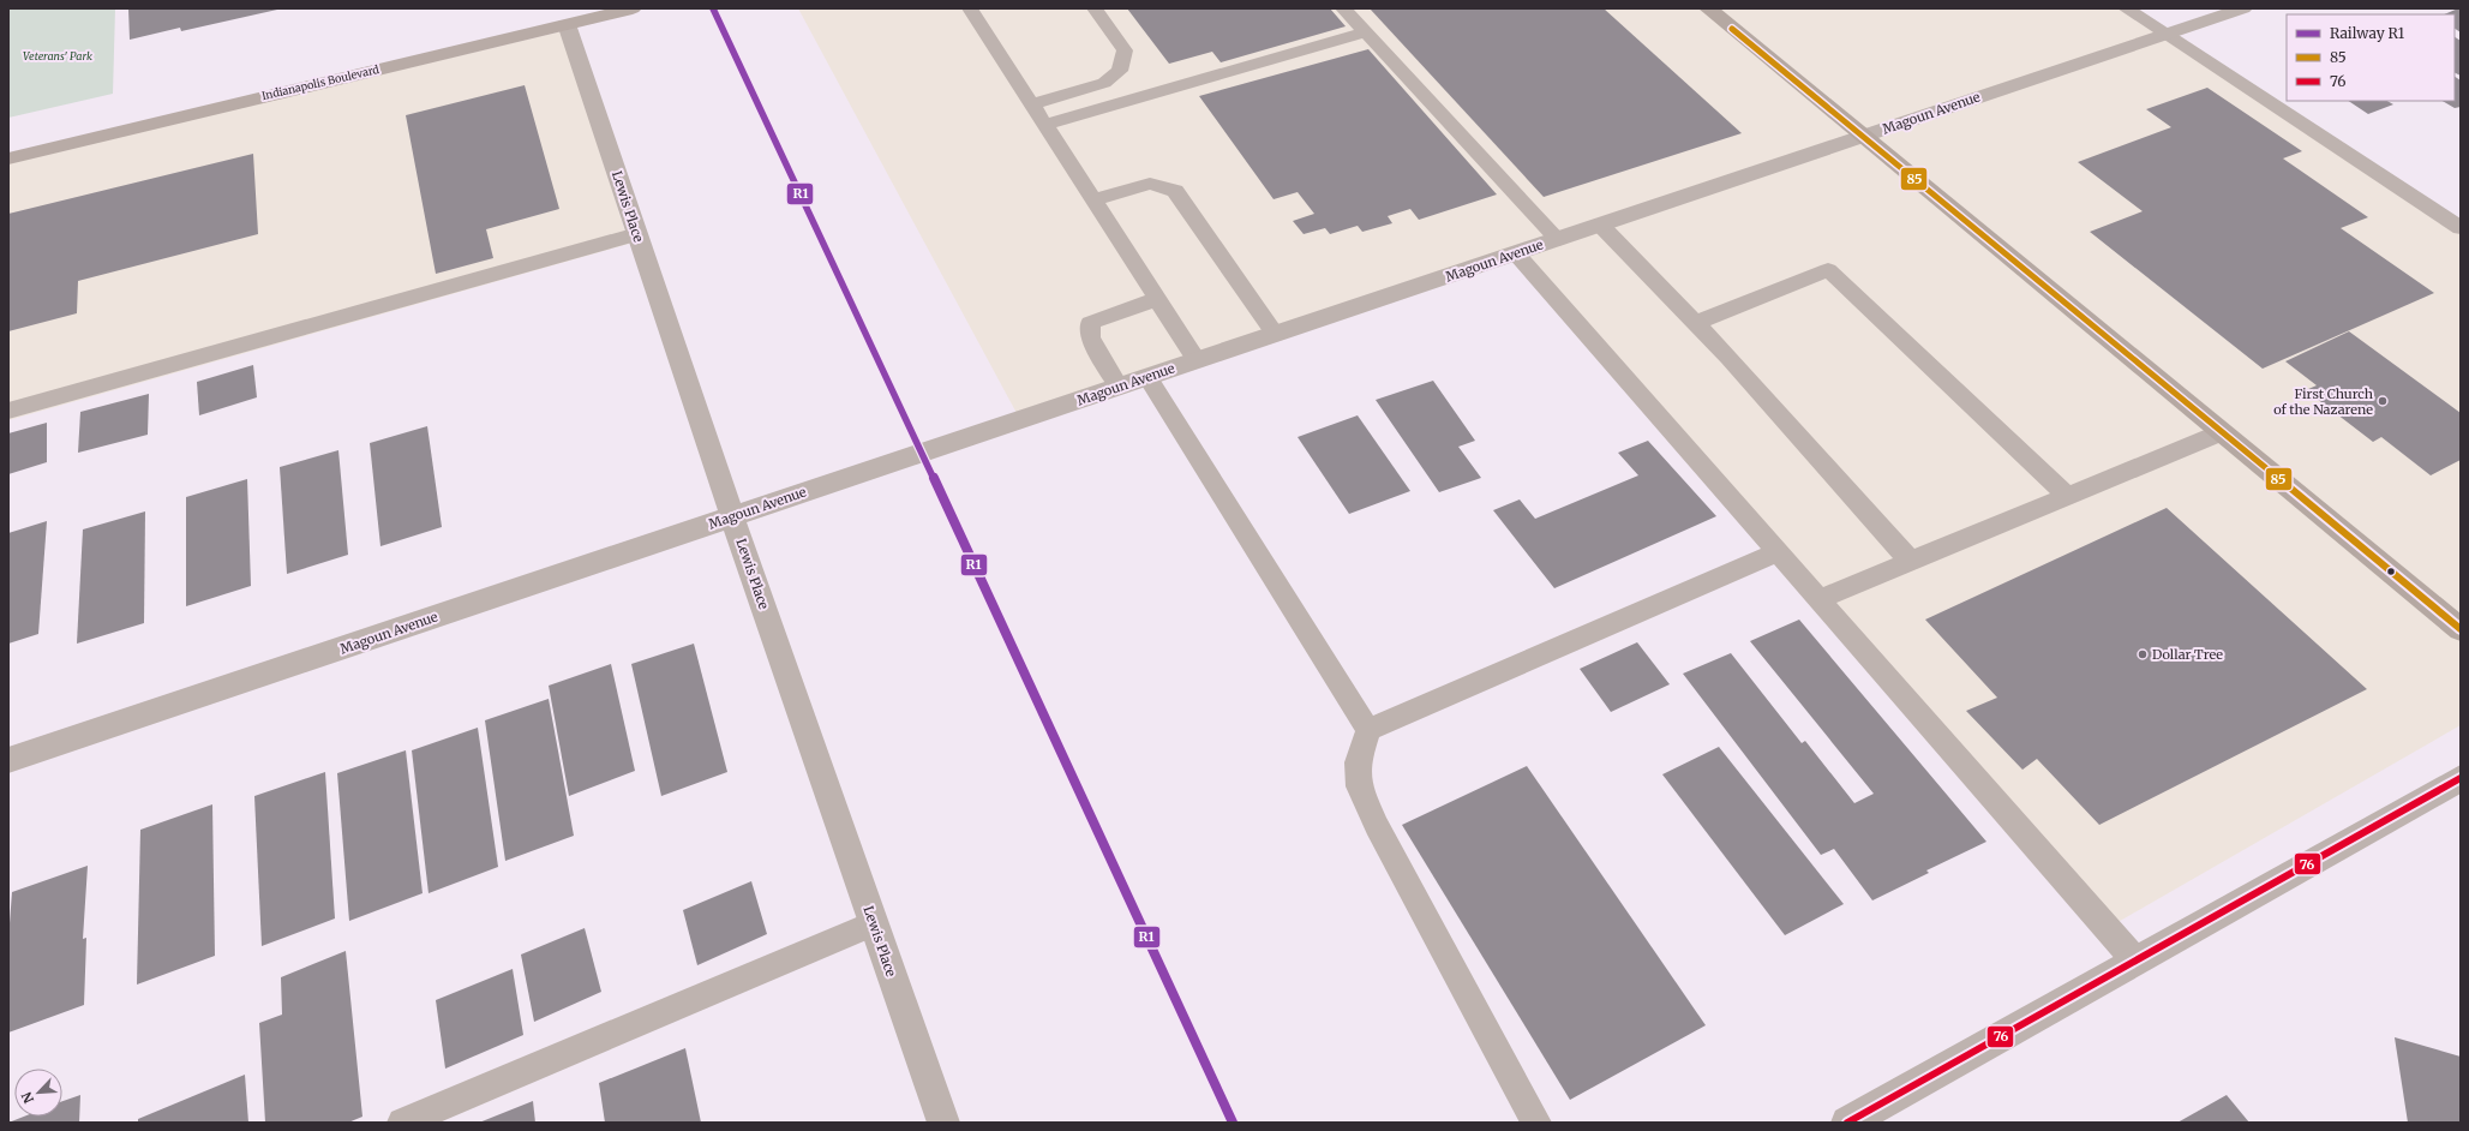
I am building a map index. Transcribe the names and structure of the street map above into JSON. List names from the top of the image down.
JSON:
{
  "streets": {
    "main road": ["Indianapolis Boulevard"],
    "street": ["Magoun Avenue", "Lewis Place"]
  },
  "crossings": [
    ["Indianapolis Boulevard", "Lewis Place"],
    ["Magoun Avenue", "Lewis Place"]
  ],
  "parks": ["Veterans' Park"],
  "places": ["First Church of the Nazarene", "Dollar Tree"],
  "lines": ["rail line R1", "transit line 85", "transit line 76"],
  "legend": ["Railway R1", "85", "76"],
  "north": "bottom left"
}
